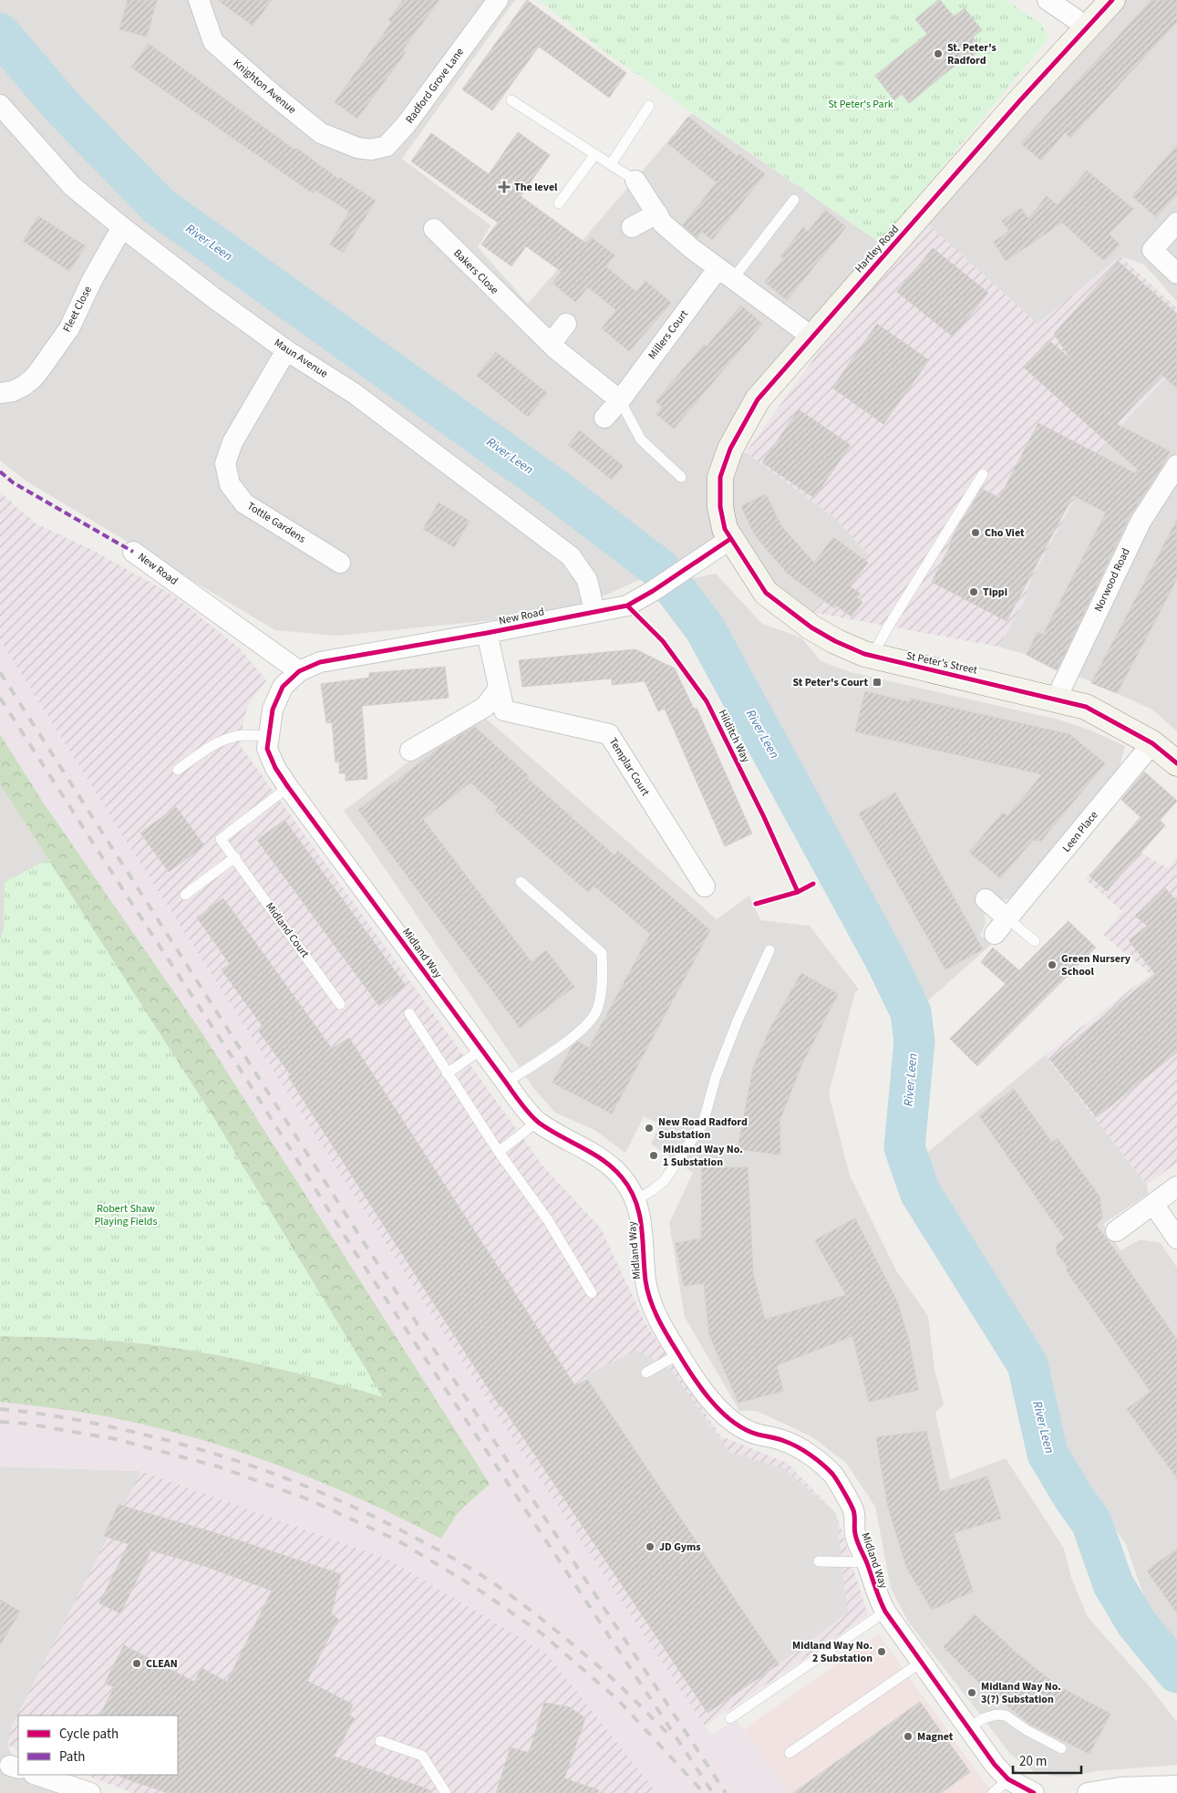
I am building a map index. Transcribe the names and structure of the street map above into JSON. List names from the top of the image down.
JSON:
{
  "streets": {
    "street": [
      "Radford Grove Lane",
      "Knighton Avenue",
      "Hartley Road",
      "Bakers Close",
      "Fleet Close",
      "Millers Court",
      "Maun Avenue",
      "Tottle Gardens",
      "New Road",
      "Norwood Road",
      "St Peter's Street",
      "Templar Court",
      "Leen Place",
      "Midland Way"
    ],
    "lane": ["Midland Court"],
    "cycle path": ["Hilditch Way"]
  },
  "crossings": [
    ["Radford Grove Lane", "Knighton Avenue"],
    ["Hartley Road", "New Road"],
    ["Hartley Road", "St Peter's Street"],
    ["Fleet Close", "Maun Avenue"],
    ["Maun Avenue", "Tottle Gardens"],
    ["Maun Avenue", "New Road"],
    ["New Road", "St Peter's Street"],
    ["New Road", "Templar Court"],
    ["New Road", "Midland Way"],
    ["Norwood Road", "St Peter's Street"],
    ["St Peter's Street", "Leen Place"],
    ["Midland Court", "Midland Way"]
  ],
  "water": ["River Leen"],
  "parks": ["St Peter's Park", "Robert Shaw Playing Fields"],
  "places": {
    "other": [
      "St. Peter's Radford",
      "Cho Viet",
      "Tippi",
      "Green Nursery School",
      "New Road Radford Substation",
      "Midland Way No. 1 Substation",
      "JD Gyms",
      "Midland Way No. 2 Substation",
      "CLEAN",
      "Midland Way No. 3(?) Substation",
      "Magnet"
    ],
    "health": ["The level"],
    "transit": ["St Peter's Court"]
  },
  "legend": ["Cycle path", "Path"],
  "scale_bar": "20 m"
}
